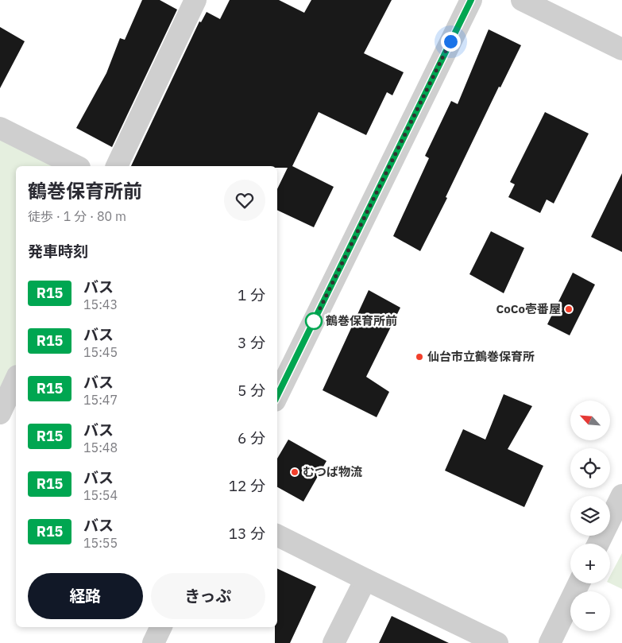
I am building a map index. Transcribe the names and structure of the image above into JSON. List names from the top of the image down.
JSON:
{
  "places": [
    "CoCo壱番屋",
    "鶴巻保育所前",
    "仙台市立鶴巻保育所",
    "むつば物流"
  ],
  "lines": ["bus line R15"],
  "north": "top left",
  "page": {
    "heading": [
      ["鶴巻保育所前", "徒歩 · 1 分 · 80 m"],
      "発車時刻"
    ],
    "list": [
      {
        "mark": "R15",
        "name": "バス",
        "note": "15:43",
        "value": "1 分"
      },
      {
        "mark": "R15",
        "name": "バス",
        "note": "15:45",
        "value": "3 分"
      },
      {
        "mark": "R15",
        "name": "バス",
        "note": "15:47",
        "value": "5 分"
      },
      {
        "mark": "R15",
        "name": "バス",
        "note": "15:48",
        "value": "6 分"
      },
      {
        "mark": "R15",
        "name": "バス",
        "note": "15:54",
        "value": "12 分"
      },
      {
        "mark": "R15",
        "name": "バス",
        "note": "15:55",
        "value": "13 分"
      }
    ],
    "map_buttons": ["+", "−"],
    "buttons": ["経路", "きっぷ"]
  }
}
